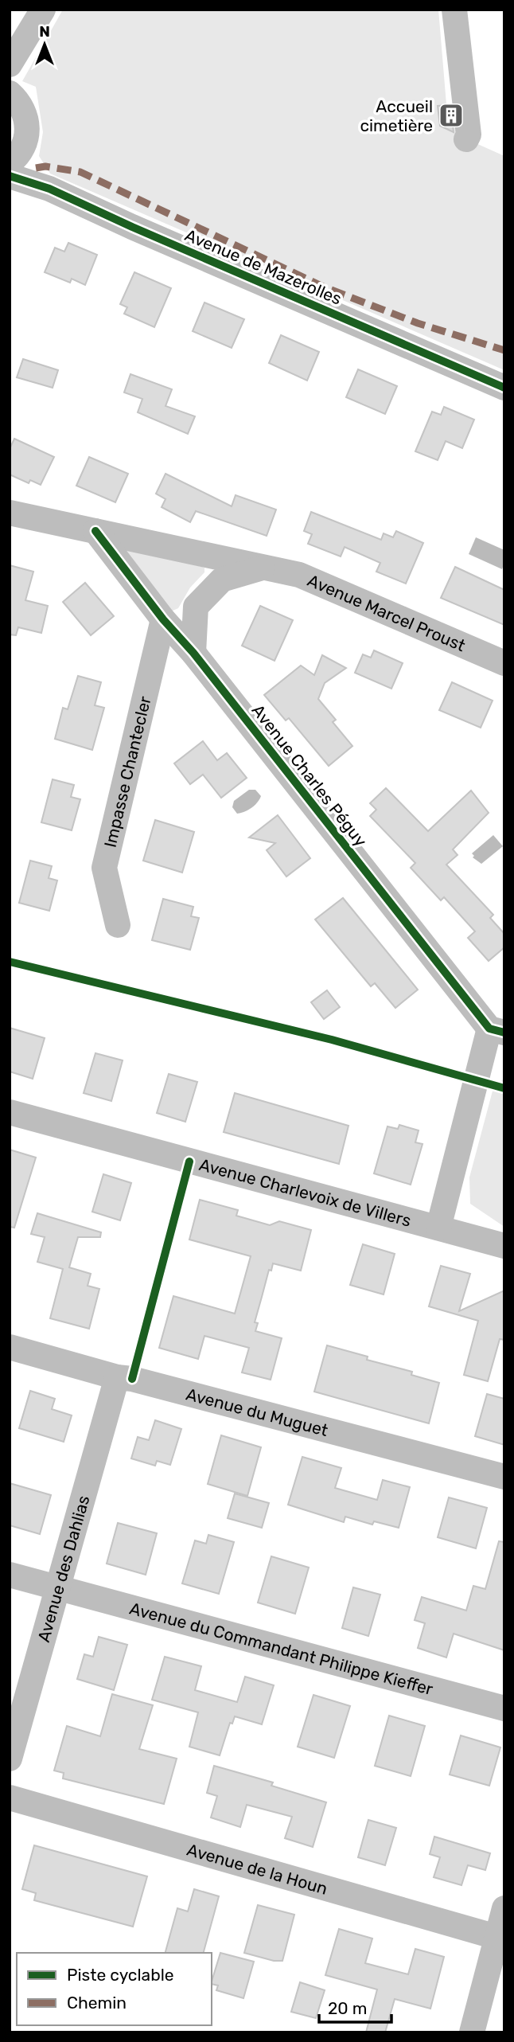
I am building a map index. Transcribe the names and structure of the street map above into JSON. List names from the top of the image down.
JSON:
{
  "streets": {
    "street": [
      "Avenue de Mazerolles",
      "Avenue Marcel Proust",
      "Impasse Chantecler",
      "Avenue Charles Péguy",
      "Avenue Charlevoix de Villers",
      "Avenue du Muguet",
      "Avenue des Dahlias",
      "Avenue du Commandant Philippe Kieffer",
      "Avenue de la Houn"
    ]
  },
  "crossings": [
    ["Avenue Marcel Proust", "Avenue Charles Péguy"],
    ["Impasse Chantecler", "Avenue Charles Péguy"],
    ["Avenue du Muguet", "Avenue des Dahlias"],
    ["Avenue des Dahlias", "Avenue du Commandant Philippe Kieffer"]
  ],
  "places": {
    "building": ["Accueil cimetière"]
  },
  "legend": ["Piste cyclable", "Chemin"],
  "scale_bar": "20 m",
  "north": "top"
}
